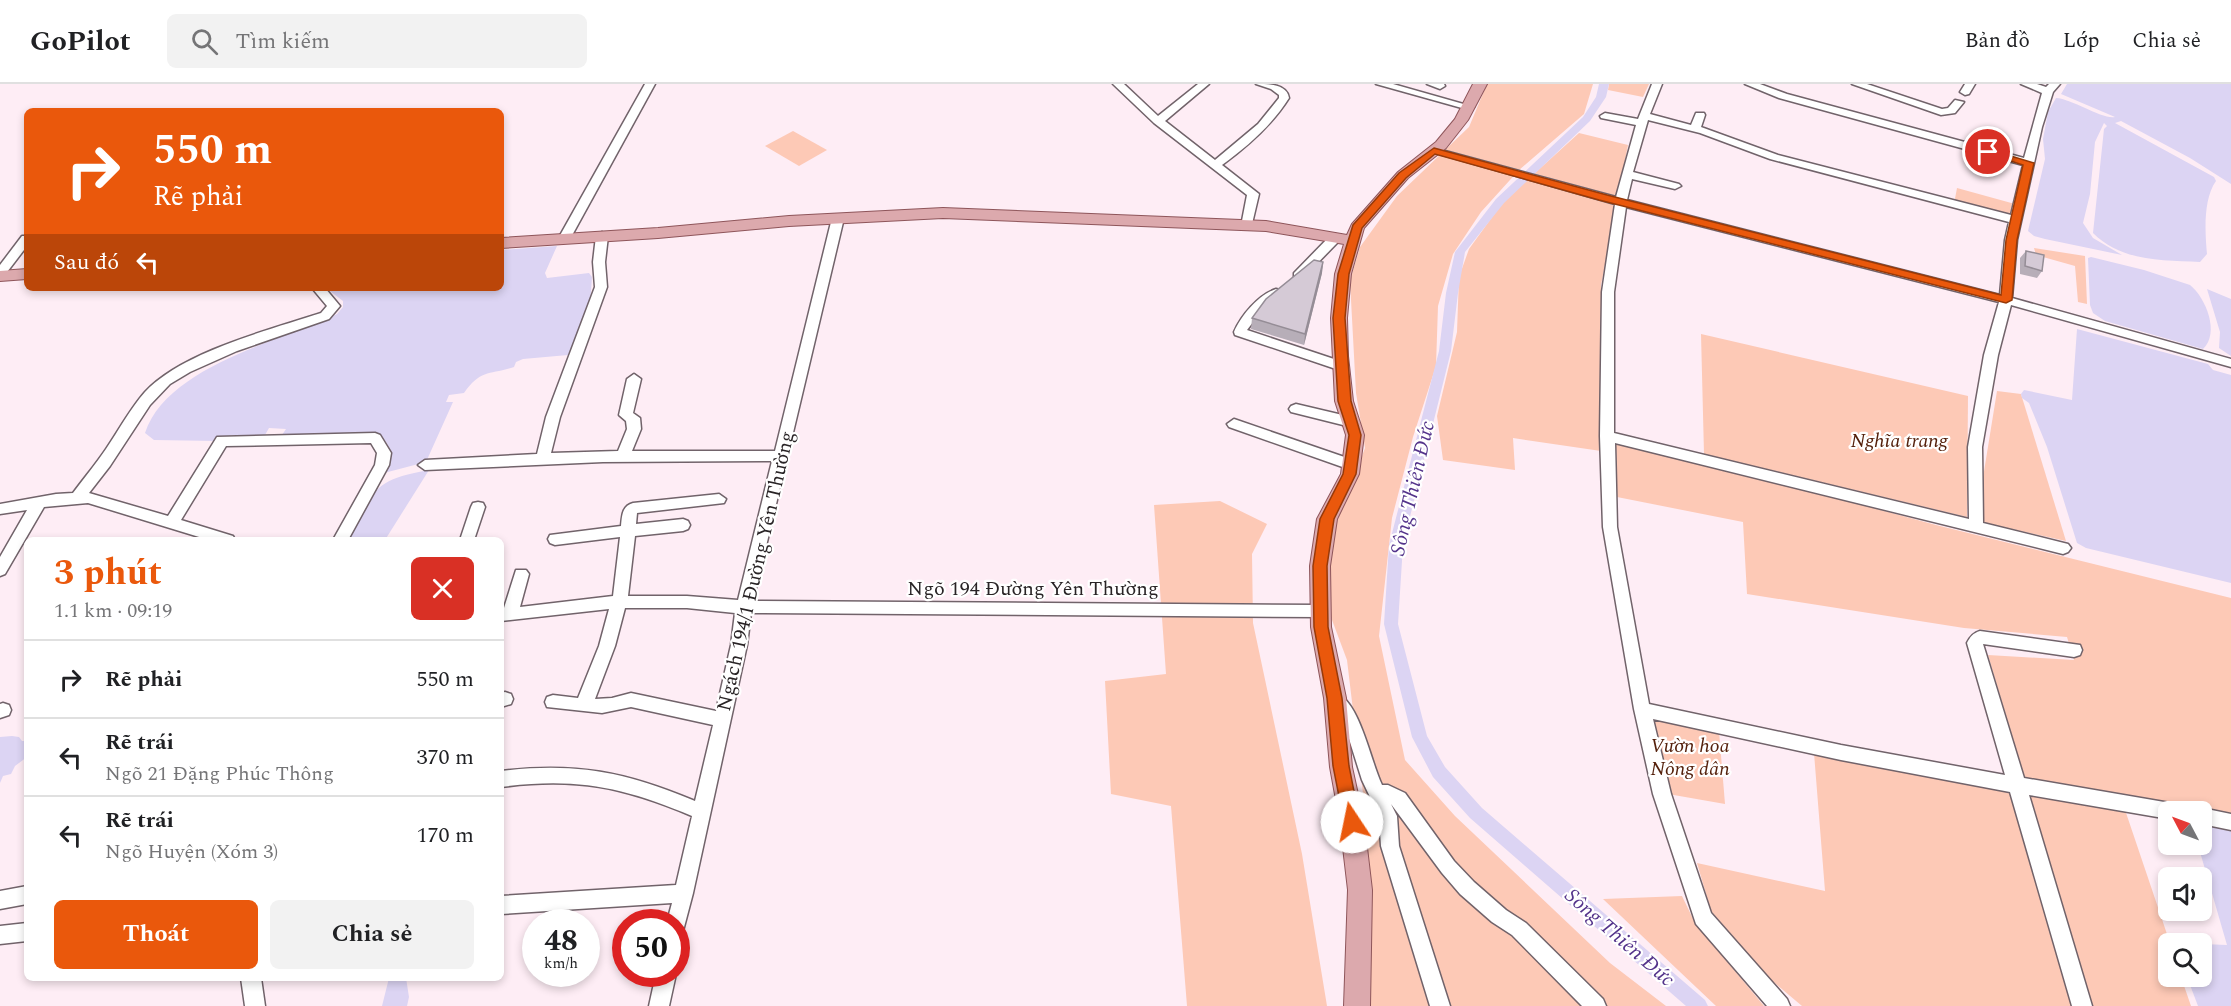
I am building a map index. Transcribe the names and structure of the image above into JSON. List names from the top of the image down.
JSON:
{
  "streets": {
    "street": ["Ngách 194/1 Đường Yên Thường", "Ngõ 194 Đường Yên Thường"]
  },
  "crossings": [
    ["Ngách 194/1 Đường Yên Thường", "Ngõ 194 Đường Yên Thường"]
  ],
  "water": ["Sông Thiên Đức"],
  "parks": ["Nghĩa trang", "Vườn hoa Nông dân"],
  "north": "top left",
  "page": {
    "header": "GoPilot",
    "search": "Tìm kiếm",
    "nav": ["Bản đồ", "Lớp", "Chia sẻ"],
    "turn": ["550 m", "Rẽ phải"],
    "then": "Sau đó",
    "heading": ["3 phút", "1.1 km · 09:19"],
    "list": [
      {
        "name": "Rẽ phải",
        "value": "550 m"
      },
      {
        "name": "Rẽ trái",
        "note": "Ngõ 21 Đặng Phúc Thông",
        "value": "370 m"
      },
      {
        "name": "Rẽ trái",
        "note": "Ngõ Huyện (Xóm 3)",
        "value": "170 m"
      }
    ],
    "buttons": ["Thoát", "Chia sẻ"],
    "speed": "48 km/h",
    "limit": "50"
  }
}
